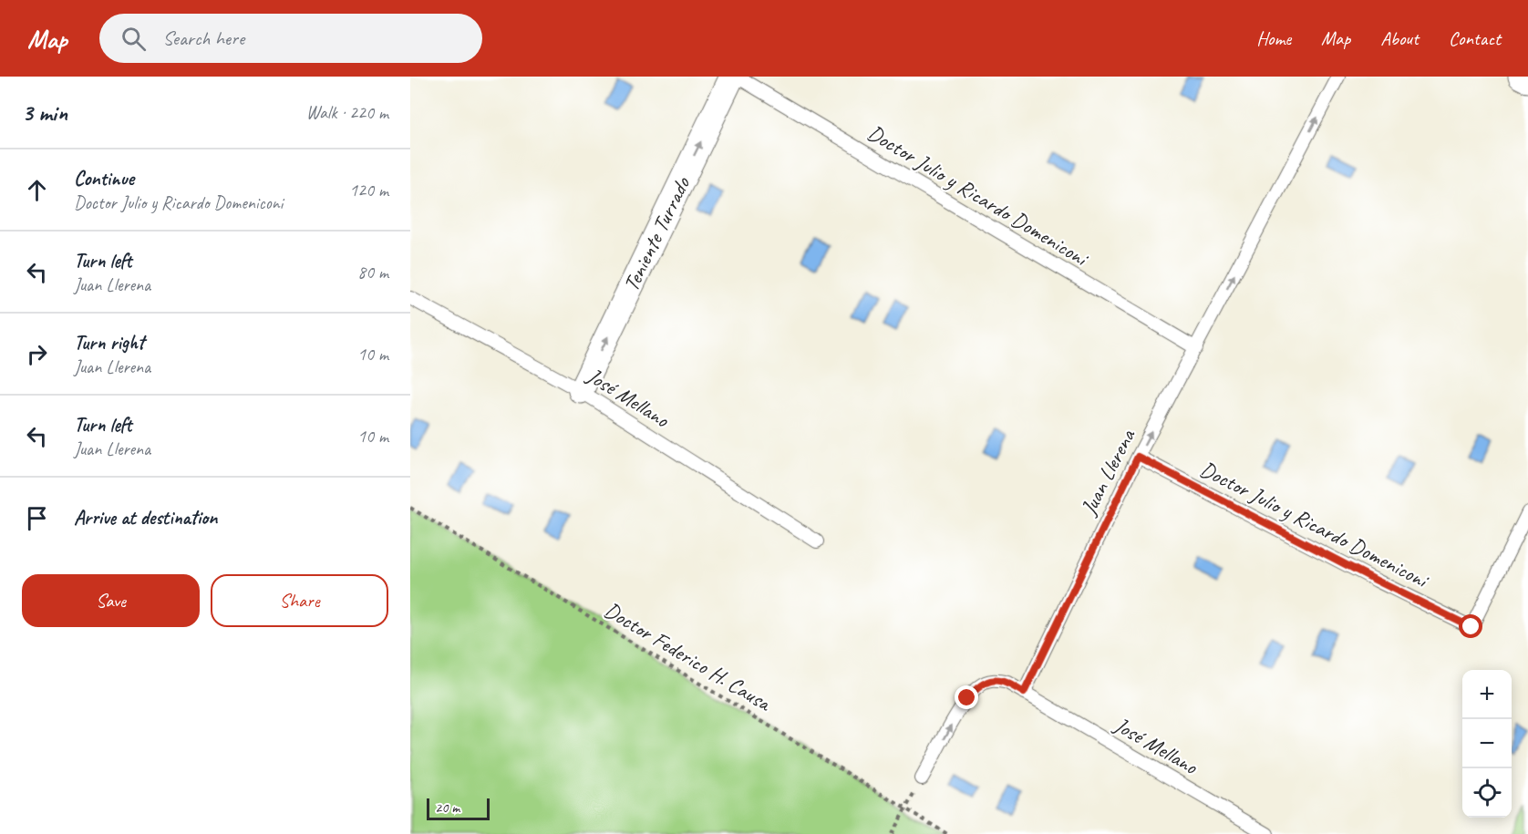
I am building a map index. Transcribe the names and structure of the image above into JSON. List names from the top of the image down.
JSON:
{
  "streets": {
    "street": ["Teniente Turrado"],
    "lane": ["Doctor Julio y Ricardo Domeniconi", "José Mellano", "Juan Llerena"],
    "path": ["Doctor Federico H. Causa"]
  },
  "crossings": [
    ["Doctor Julio y Ricardo Domeniconi", "Juan Llerena"],
    ["Teniente Turrado", "José Mellano"],
    ["José Mellano", "Juan Llerena"]
  ],
  "one_way": ["Teniente Turrado", "Juan Llerena"],
  "scale_bar": "20 m",
  "page": {
    "header": "Map",
    "search": "Search here",
    "nav": [
      "Home",
      "Map",
      "About",
      "Contact"
    ],
    "heading": ["3 min", "Walk · 220 m"],
    "list": [
      ["Continue", "Doctor Julio y Ricardo Domeniconi", "120 m"],
      ["Turn left", "Juan Llerena", "80 m"],
      ["Turn right", "Juan Llerena", "10 m"],
      ["Turn left", "Juan Llerena", "10 m"],
      "Arrive at destination"
    ],
    "buttons": ["Save", "Share"],
    "map_buttons": ["+", "−"],
    "scale": "20 m"
  }
}
